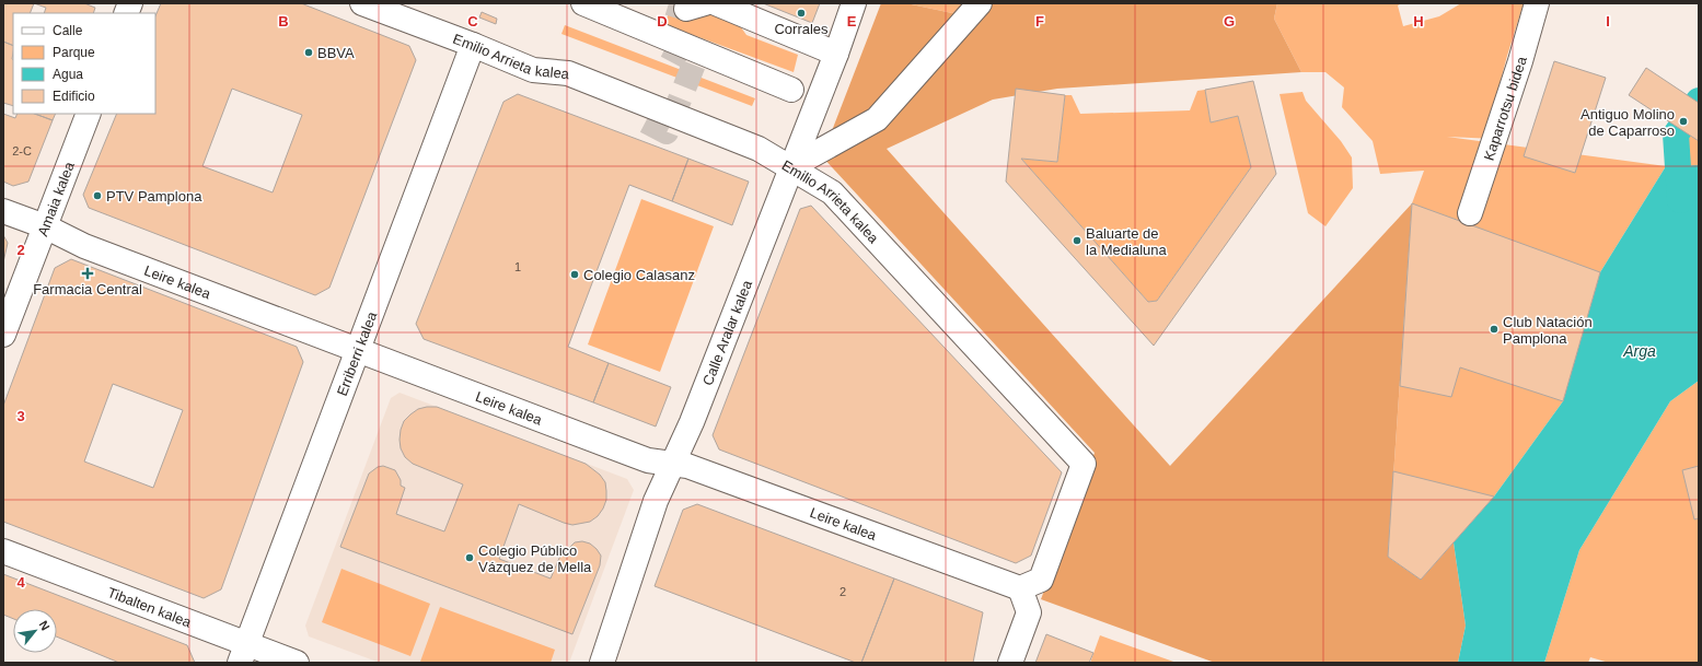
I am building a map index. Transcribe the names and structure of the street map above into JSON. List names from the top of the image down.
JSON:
{
  "streets": {
    "street": [
      "Emilio Arrieta kalea",
      "Kaparrotsu bidea",
      "Amaia kalea",
      "Leire kalea",
      "Calle Aralar kalea",
      "Erriberri kalea",
      "Tibalten kalea"
    ]
  },
  "crossings": [
    ["Emilio Arrieta kalea", "Leire kalea"],
    ["Emilio Arrieta kalea", "Calle Aralar kalea"],
    ["Emilio Arrieta kalea", "Erriberri kalea"],
    ["Amaia kalea", "Leire kalea"],
    ["Leire kalea", "Calle Aralar kalea"],
    ["Leire kalea", "Erriberri kalea"],
    ["Erriberri kalea", "Tibalten kalea"]
  ],
  "water": ["Arga"],
  "places": {
    "other": [
      "Corrales",
      "BBVA",
      "Antiguo Molino de Caparroso",
      "PTV Pamplona",
      "Baluarte de la Medialuna",
      "Colegio Calasanz",
      "Club Natación Pamplona",
      "Colegio Público Vázquez de Mella"
    ],
    "health": ["Farmacia Central"]
  },
  "house_numbers": ["2-C", "1", "2"],
  "legend": [
    "Calle",
    "Parque",
    "Agua",
    "Edificio"
  ],
  "north": "top right",
  "grid": {
    "columns": [
      "B",
      "C",
      "D",
      "E",
      "F",
      "G",
      "H",
      "I"
    ],
    "rows": ["2", "3", "4"]
  }
}
